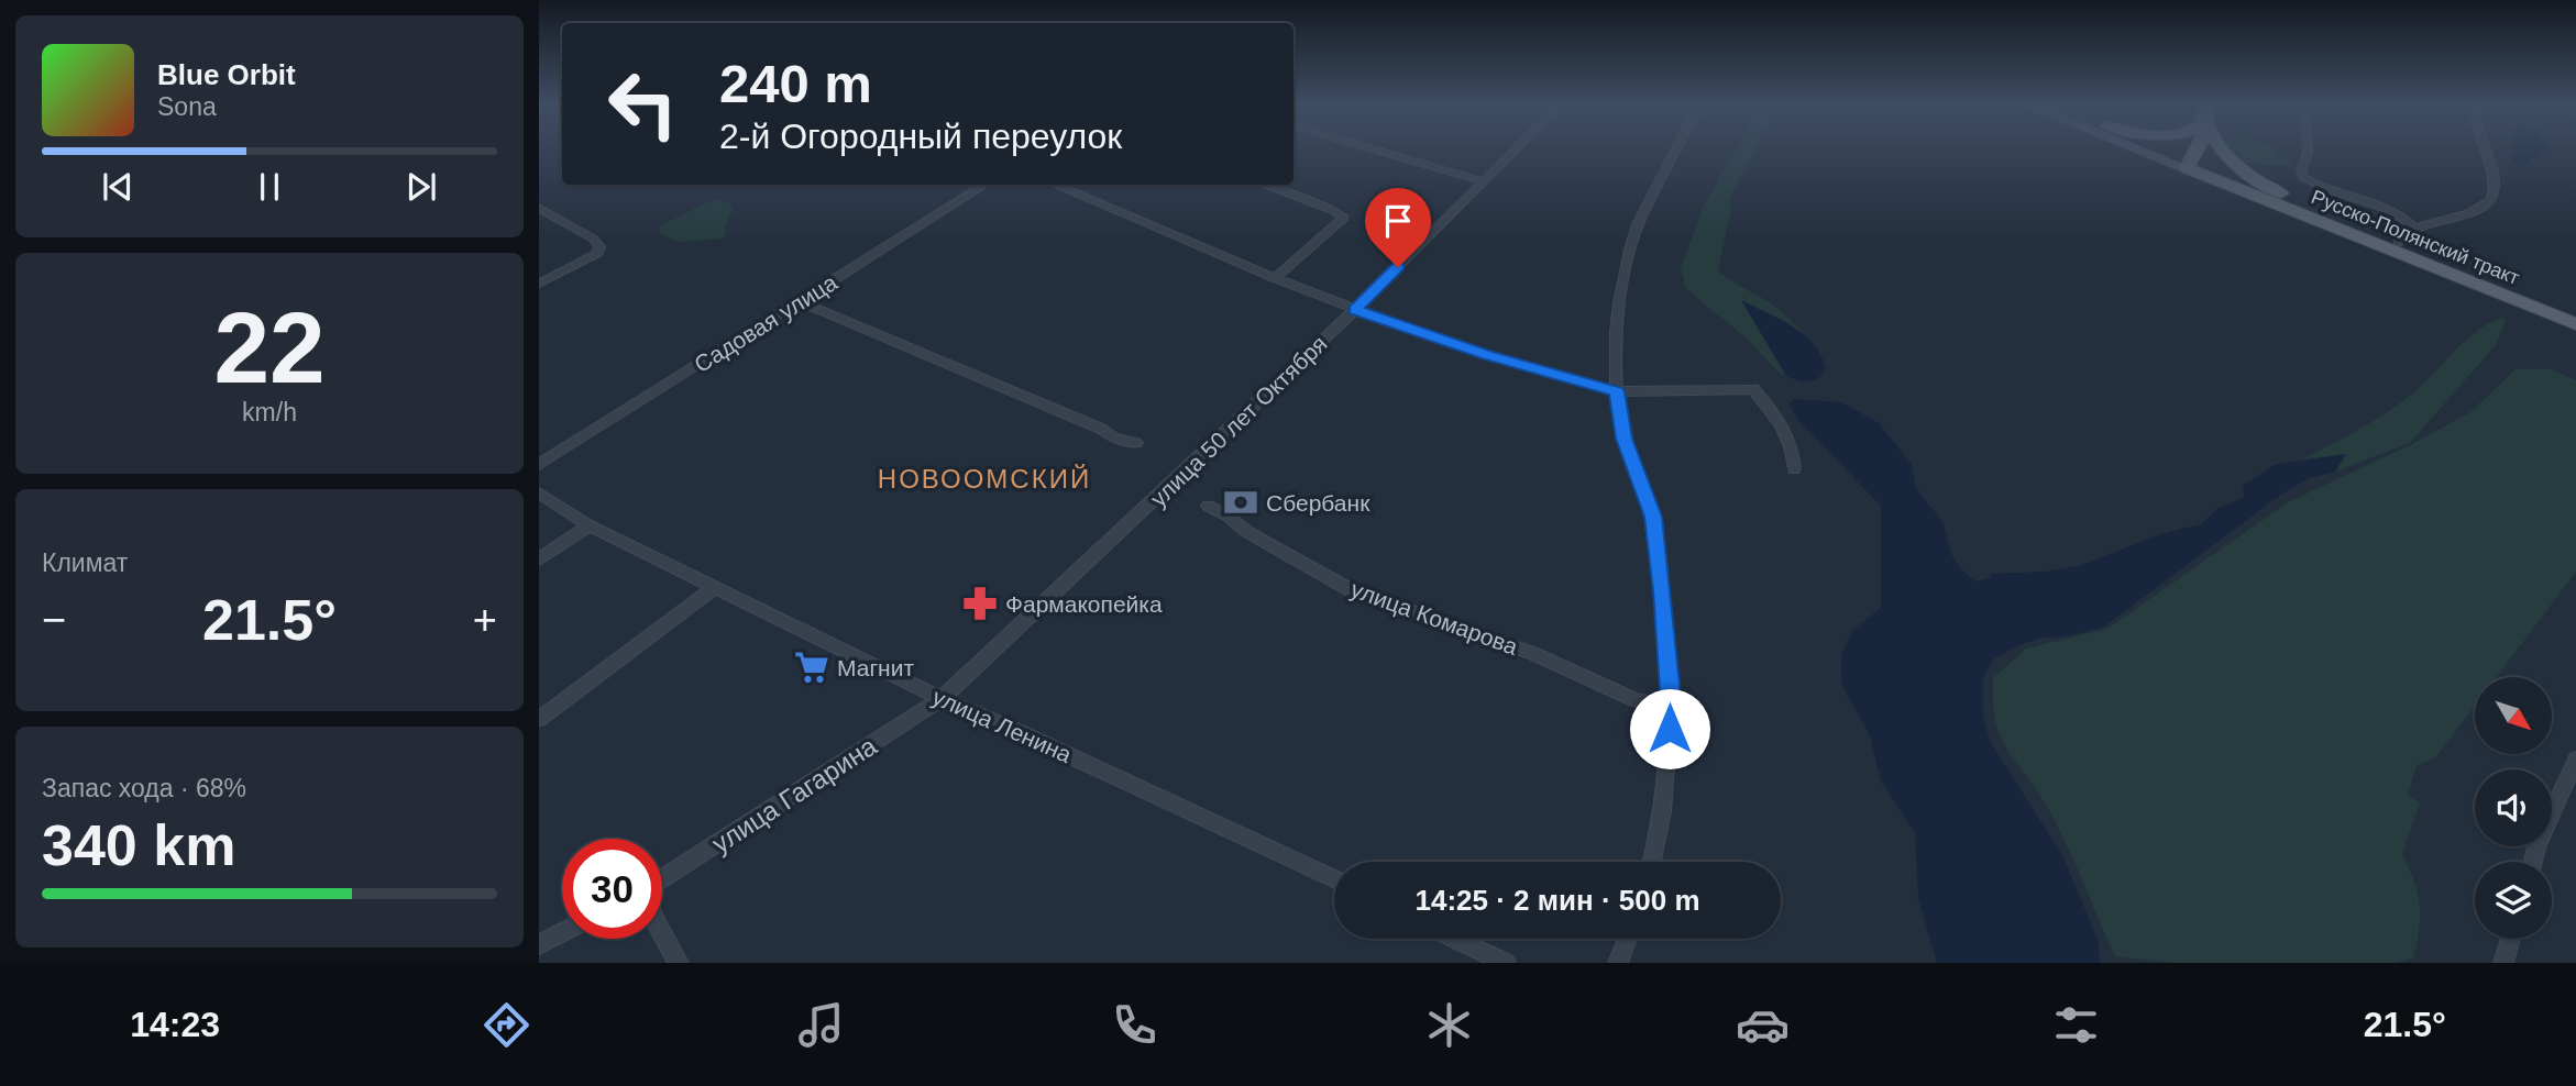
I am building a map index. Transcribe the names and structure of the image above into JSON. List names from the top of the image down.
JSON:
{
  "streets": {
    "main road": ["Русско-Полянский тракт"],
    "street": [
      "Садовая улица",
      "улица 50 лет Октября",
      "улица Комарова",
      "улица Ленина",
      "улица Гагарина"
    ]
  },
  "crossings": [
    ["улица 50 лет Октября", "улица Ленина"],
    ["улица 50 лет Октября", "улица Гагарина"],
    ["улица Ленина", "улица Гагарина"]
  ],
  "districts": ["НОВООМСКИЙ"],
  "places": {
    "bank": ["Сбербанк"],
    "pharmacy": ["Фармакопейка"],
    "supermarket": ["Магнит"]
  },
  "north": "bottom right",
  "page": {
    "turn": ["240 m", "2-й Огородный переулок"],
    "song": ["Blue Orbit", "Sona"],
    "tile": [
      ["22", "km/h"],
      "Климат",
      ["Запас хода · 68%", "340 km"]
    ],
    "heat": ["−", "21.5°", "+"],
    "limit": "30",
    "trip": "14:25 · 2 мин · 500 m",
    "tabs": ["14:23", "21.5°"]
  }
}
